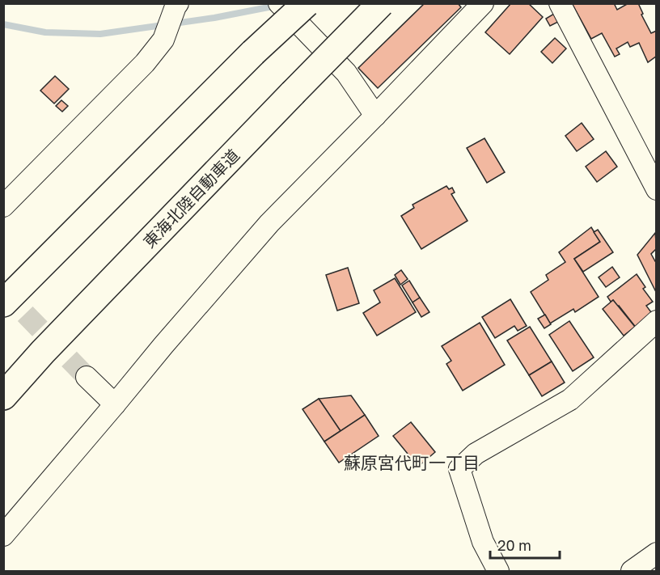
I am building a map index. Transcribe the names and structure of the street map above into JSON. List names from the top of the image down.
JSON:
{
  "streets": {
    "highway": ["東海北陸自動車道"]
  },
  "districts": ["蘇原宮代町一丁目"],
  "scale_bar": "20 m"
}
